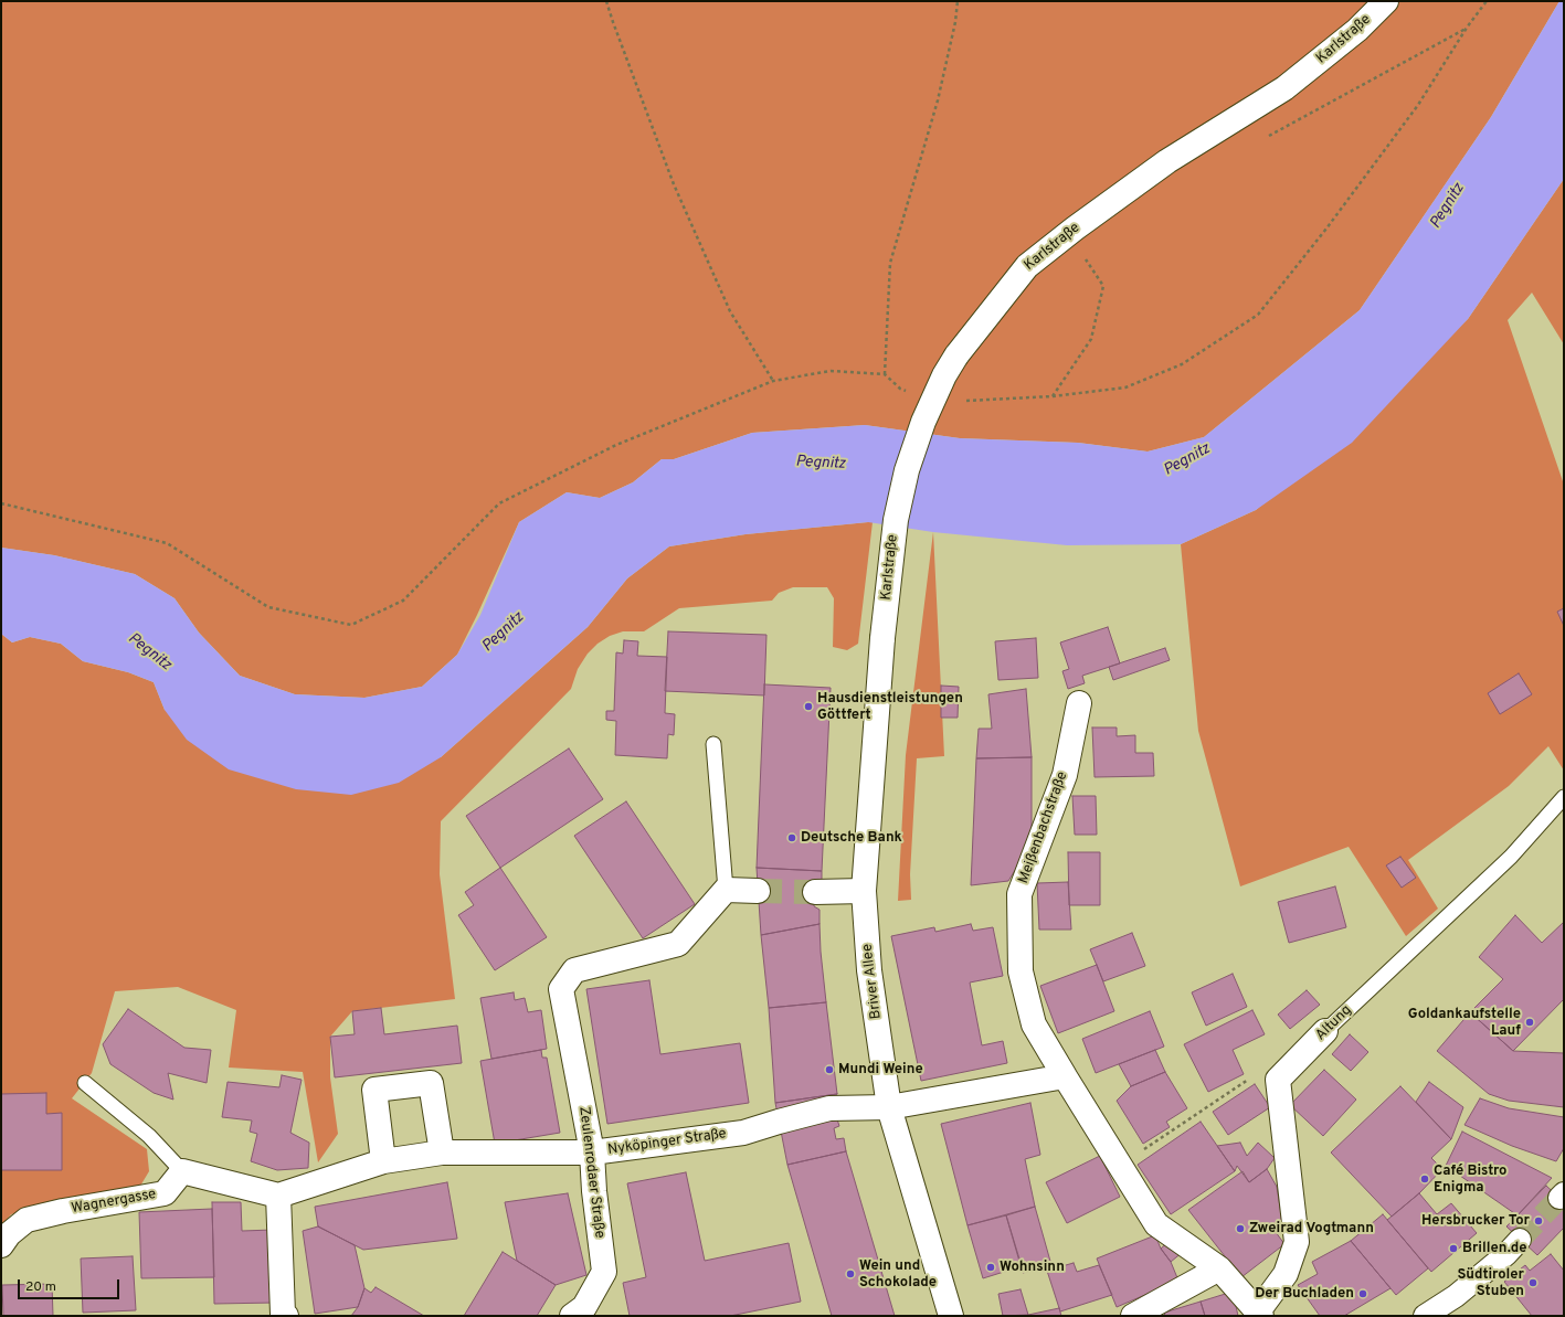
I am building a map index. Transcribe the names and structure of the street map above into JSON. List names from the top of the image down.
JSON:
{
  "streets": {
    "street": [
      "Karlstraße",
      "Meißenbachstraße",
      "Briver Allee",
      "Altung",
      "Nyköpinger Straße",
      "Zeulenrodaer Straße",
      "Wagnergasse"
    ]
  },
  "crossings": [
    ["Karlstraße", "Briver Allee"],
    ["Meißenbachstraße", "Altung"],
    ["Briver Allee", "Nyköpinger Straße"],
    ["Nyköpinger Straße", "Zeulenrodaer Straße"]
  ],
  "water": ["Pegnitz"],
  "places": [
    "Hausdienstleistungen Göttfert",
    "Deutsche Bank",
    "Goldankaufstelle Lauf",
    "Mundi Weine",
    "Café Bistro Enigma",
    "Hersbrucker Tor",
    "Zweirad Vogtmann",
    "Brillen.de",
    "Wohnsinn",
    "Wein und Schokolade",
    "Südtiroler Stuben",
    "Der Buchladen"
  ],
  "scale_bar": "20 m"
}
